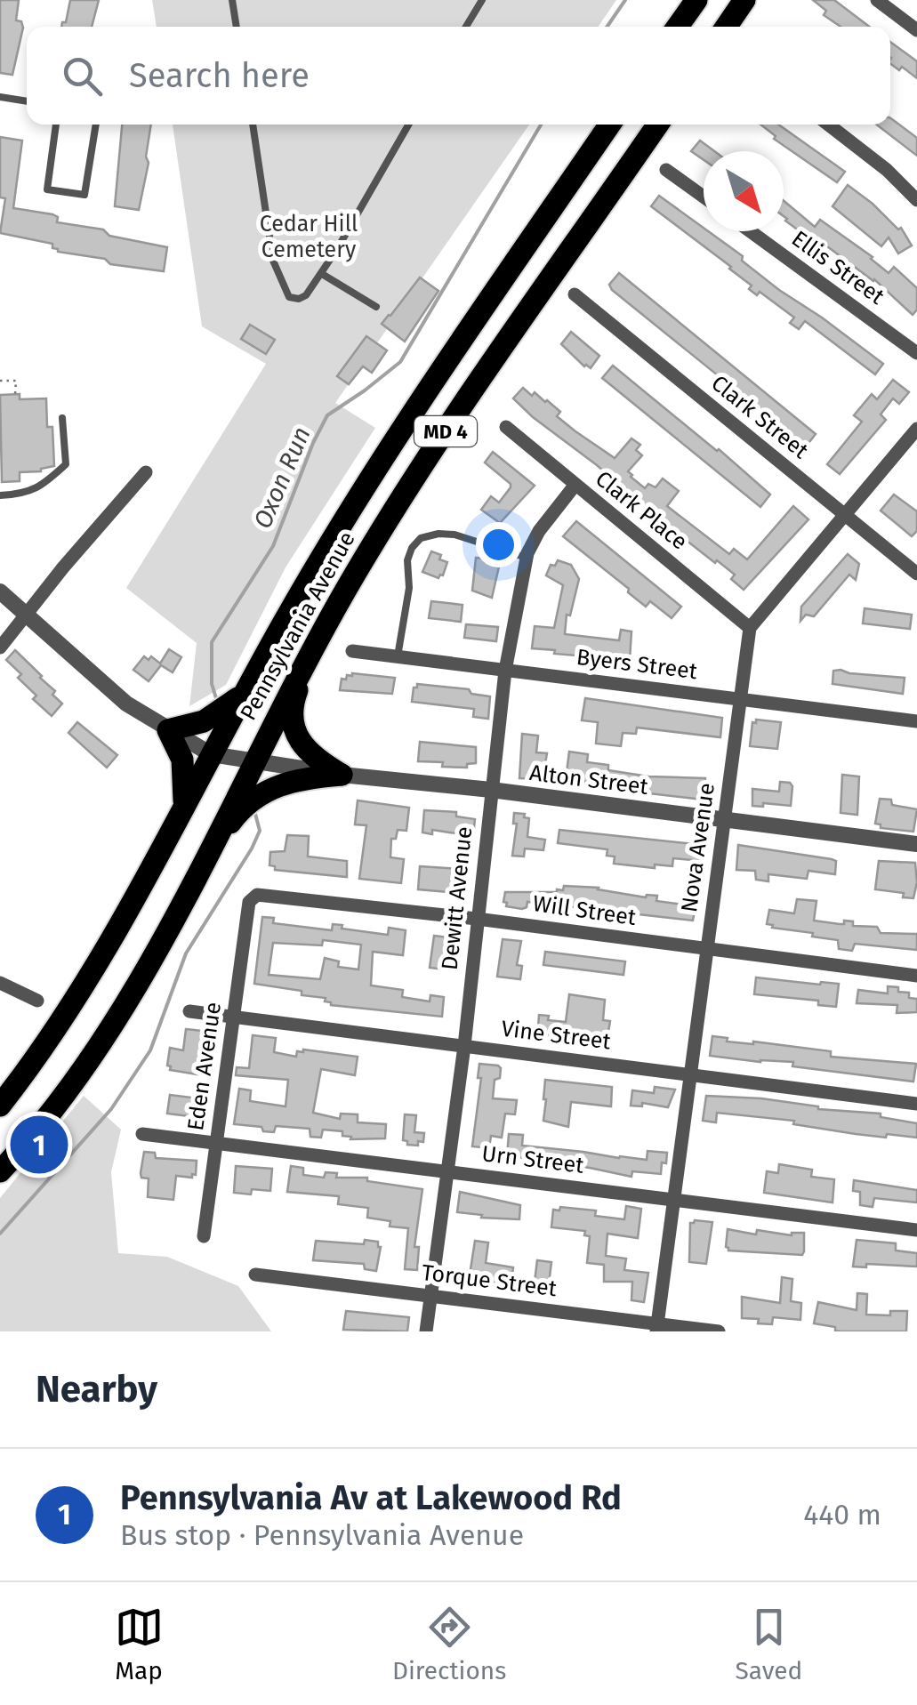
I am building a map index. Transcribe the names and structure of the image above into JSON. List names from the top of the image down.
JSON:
{
  "streets": {
    "highway": ["MD 4", "Pennsylvania Avenue"],
    "street": [
      "Ellis Street",
      "Clark Street",
      "Clark Place",
      "Byers Street",
      "Alton Street",
      "Nova Avenue",
      "Dewitt Avenue",
      "Will Street",
      "Vine Street",
      "Eden Avenue",
      "Urn Street",
      "Torque Street"
    ]
  },
  "crossings": [
    ["Clark Place", "Nova Avenue"],
    ["Clark Place", "Dewitt Avenue"],
    ["Pennsylvania Avenue", "Alton Street"],
    ["Byers Street", "Nova Avenue"],
    ["Byers Street", "Dewitt Avenue"],
    ["Alton Street", "Nova Avenue"],
    ["Alton Street", "Dewitt Avenue"],
    ["Nova Avenue", "Will Street"],
    ["Nova Avenue", "Vine Street"],
    ["Nova Avenue", "Urn Street"],
    ["Nova Avenue", "Torque Street"],
    ["Dewitt Avenue", "Will Street"],
    ["Dewitt Avenue", "Vine Street"],
    ["Dewitt Avenue", "Urn Street"],
    ["Dewitt Avenue", "Torque Street"],
    ["Will Street", "Eden Avenue"],
    ["Vine Street", "Eden Avenue"],
    ["Eden Avenue", "Urn Street"]
  ],
  "water": ["Oxon Run"],
  "parks": ["Cedar Hill Cemetery"],
  "north": "bottom right",
  "page": {
    "search": "Search here",
    "pins": "1",
    "heading": "Nearby",
    "list": [
      {
        "mark": "1",
        "name": "Pennsylvania Av at Lakewood Rd",
        "note": "Bus stop · Pennsylvania Avenue",
        "value": "440 m"
      }
    ],
    "nav": ["Map", "Directions", "Saved"]
  }
}
